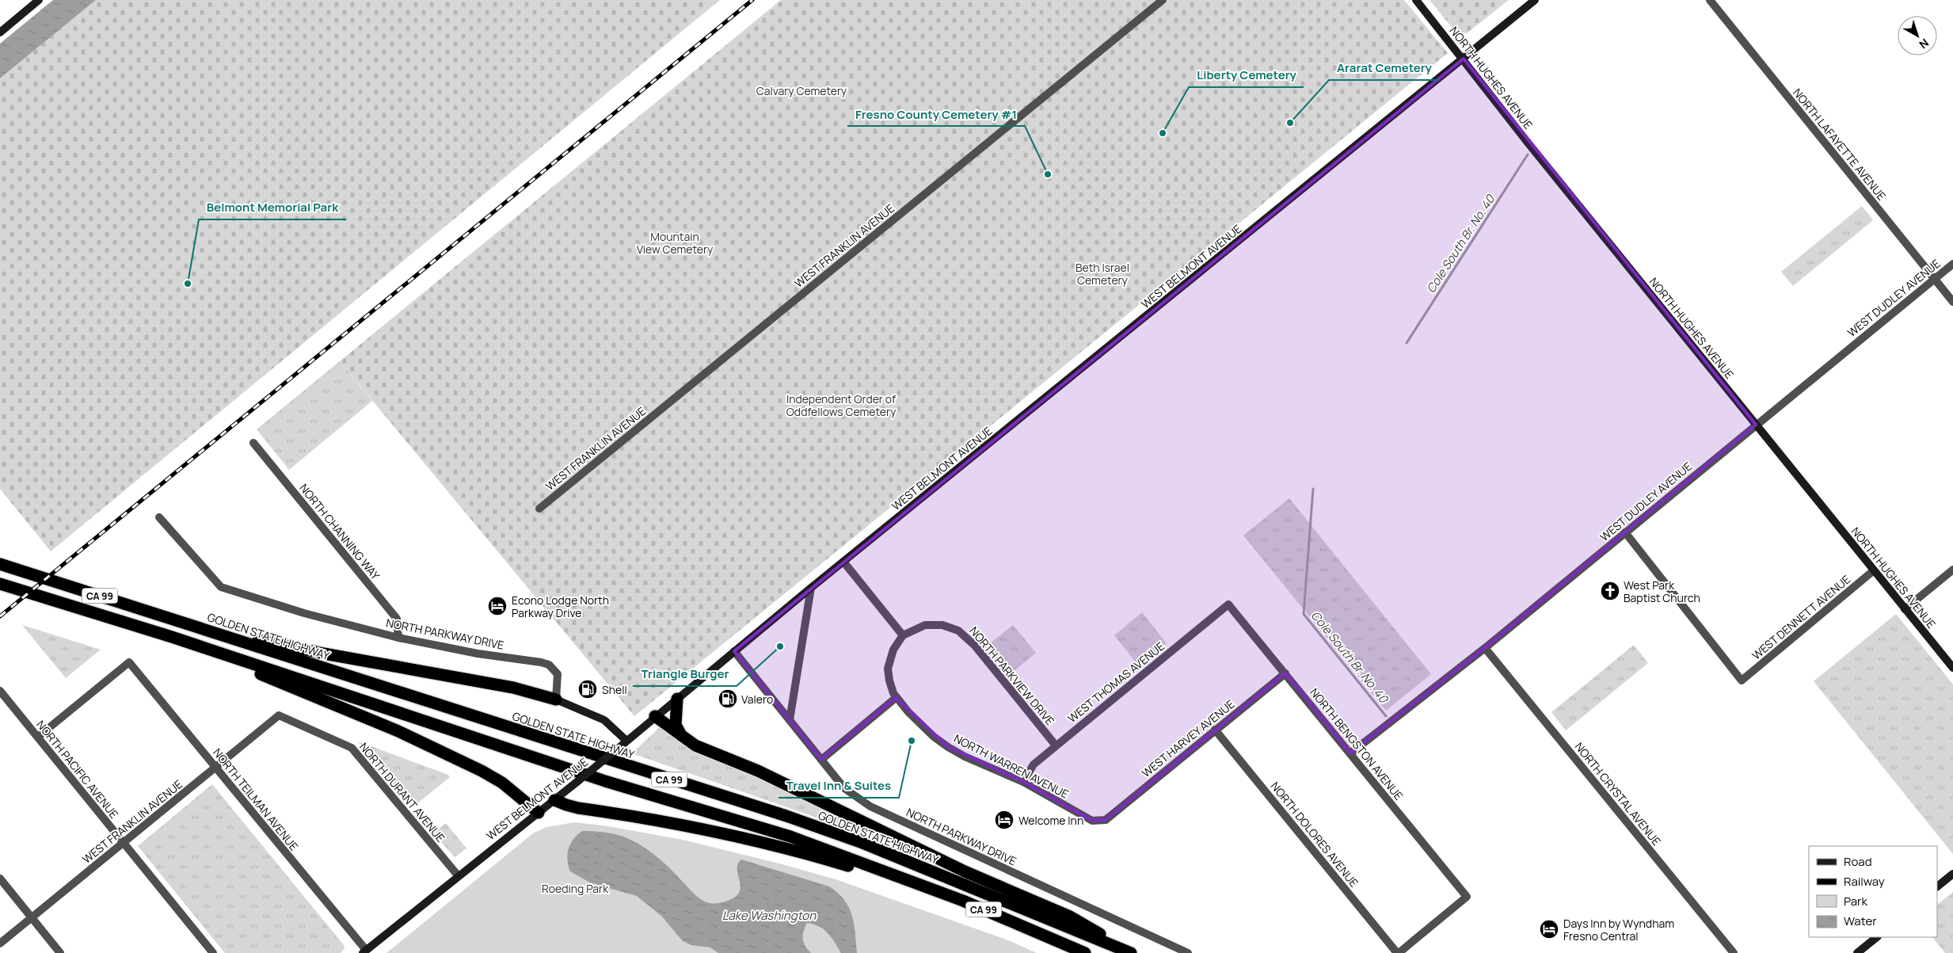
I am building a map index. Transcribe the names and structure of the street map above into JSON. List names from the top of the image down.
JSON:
{
  "streets": {
    "highway": ["CA 99", "GOLDEN STATE HIGHWAY"],
    "main road": ["NORTH HUGHES AVENUE", "WEST BELMONT AVENUE"],
    "street": [
      "NORTH LAFAYETTE AVENUE",
      "WEST FRANKLIN AVENUE",
      "WEST DUDLEY AVENUE",
      "NORTH CHANNING WAY",
      "WEST DENNETT AVENUE",
      "NORTH PARKWAY DRIVE",
      "NORTH PARKVIEW DRIVE",
      "WEST THOMAS AVENUE",
      "WEST HARVEY AVENUE",
      "NORTH BENGSTON AVENUE",
      "NORTH WARREN AVENUE",
      "NORTH PACIFIC AVENUE",
      "NORTH DURANT AVENUE",
      "NORTH CRYSTAL AVENUE",
      "NORTH TEILMAN AVENUE",
      "NORTH DOLORES AVENUE"
    ]
  },
  "crossings": [
    ["NORTH HUGHES AVENUE", "WEST BELMONT AVENUE"],
    ["NORTH HUGHES AVENUE", "WEST DUDLEY AVENUE"],
    ["NORTH HUGHES AVENUE", "WEST DENNETT AVENUE"],
    ["NORTH LAFAYETTE AVENUE", "WEST DUDLEY AVENUE"],
    ["WEST FRANKLIN AVENUE", "NORTH PACIFIC AVENUE"],
    ["WEST FRANKLIN AVENUE", "NORTH DURANT AVENUE"],
    ["WEST FRANKLIN AVENUE", "NORTH TEILMAN AVENUE"],
    ["WEST BELMONT AVENUE", "NORTH PARKWAY DRIVE"],
    ["WEST BELMONT AVENUE", "NORTH DURANT AVENUE"],
    ["WEST BELMONT AVENUE", "NORTH TEILMAN AVENUE"],
    ["WEST DUDLEY AVENUE", "WEST DENNETT AVENUE"],
    ["WEST DUDLEY AVENUE", "NORTH BENGSTON AVENUE"],
    ["WEST DUDLEY AVENUE", "NORTH CRYSTAL AVENUE"],
    ["NORTH CHANNING WAY", "NORTH PARKWAY DRIVE"],
    ["NORTH PARKVIEW DRIVE", "WEST THOMAS AVENUE"],
    ["NORTH PARKVIEW DRIVE", "NORTH WARREN AVENUE"],
    ["WEST THOMAS AVENUE", "NORTH BENGSTON AVENUE"],
    ["WEST THOMAS AVENUE", "NORTH WARREN AVENUE"],
    ["WEST HARVEY AVENUE", "NORTH BENGSTON AVENUE"],
    ["WEST HARVEY AVENUE", "NORTH WARREN AVENUE"],
    ["WEST HARVEY AVENUE", "NORTH DOLORES AVENUE"],
    ["NORTH BENGSTON AVENUE", "NORTH DOLORES AVENUE"],
    ["NORTH PACIFIC AVENUE", "NORTH TEILMAN AVENUE"]
  ],
  "water": ["Cole South Br. No. 40", "Lake Washington"],
  "parks": [
    "Calvary Cemetery",
    "Mountain View Cemetery",
    "Beth Israel Cemetery",
    "Independent Order of Oddfellows Cemetery",
    "Roeding Park"
  ],
  "places": {
    "other": [
      "Ararat Cemetery",
      "Liberty Cemetery",
      "Fresno County Cemetery #1",
      "Belmont Memorial Park",
      "Triangle Burger",
      "Travel Inn & Suites"
    ],
    "church": ["West Park Baptist Church"],
    "hotel": ["Econo Lodge North Parkway Drive", "Welcome Inn", "Days Inn by Wyndham Fresno Central"],
    "fuel station": ["Shell", "Valero"]
  },
  "legend": [
    "Road",
    "Railway",
    "Park",
    "Water"
  ],
  "north": "bottom right"
}
